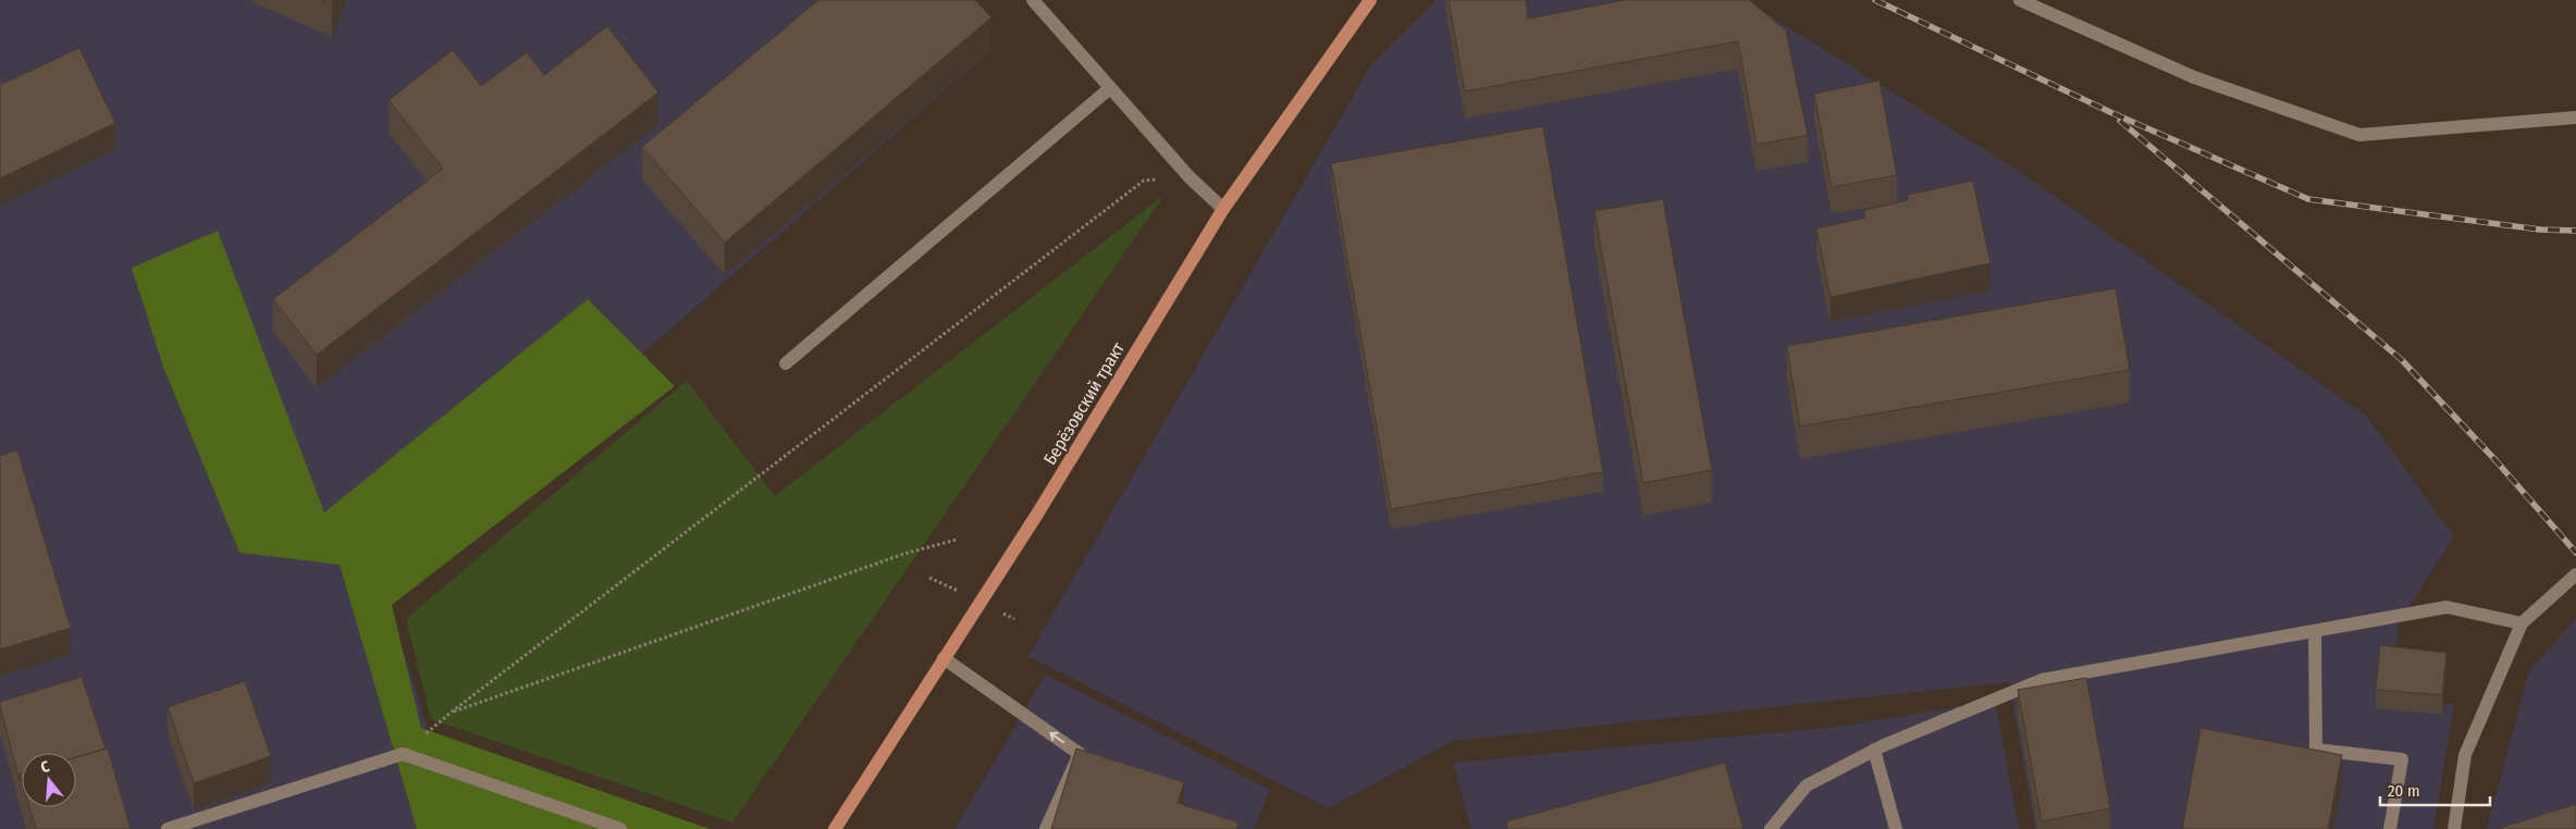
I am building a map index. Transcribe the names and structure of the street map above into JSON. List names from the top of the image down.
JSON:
{
  "streets": {
    "main road": ["Берёзовский тракт"]
  },
  "scale_bar": "20 m",
  "north": "top"
}
